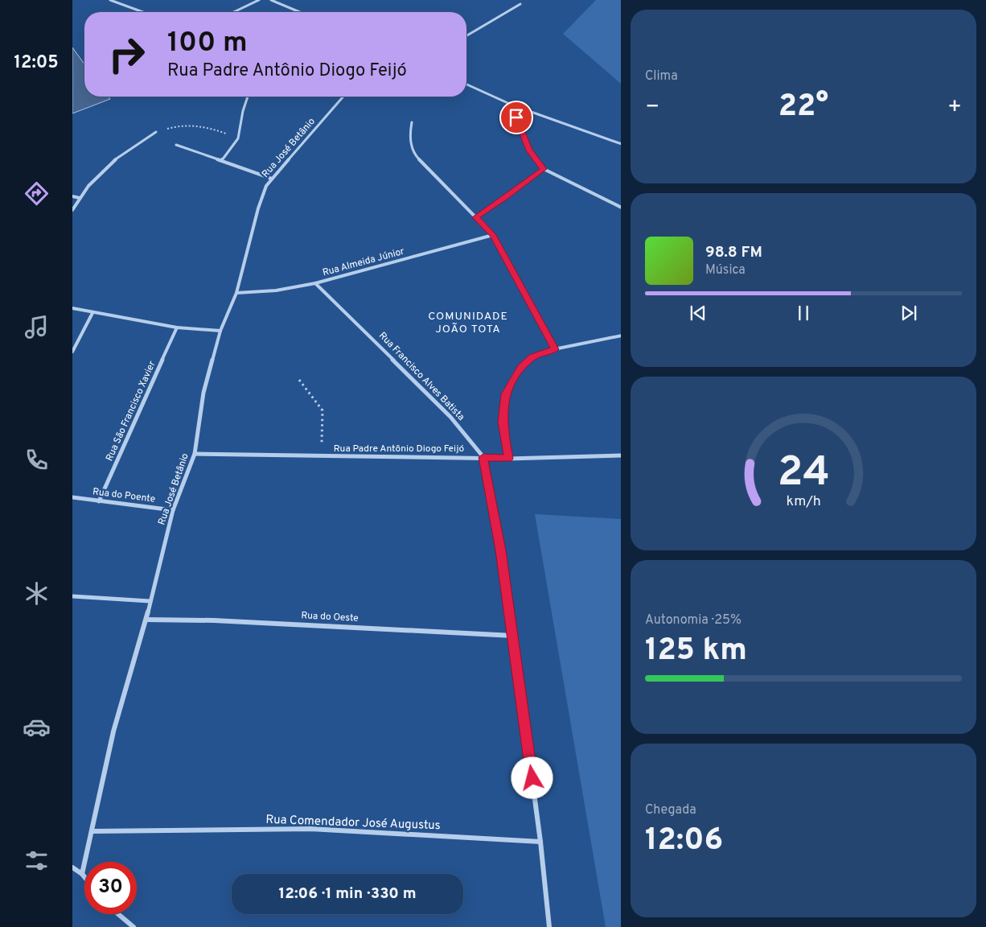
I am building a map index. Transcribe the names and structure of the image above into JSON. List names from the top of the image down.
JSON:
{
  "streets": {
    "street": [
      "Rua José Betânio",
      "Rua Almeida Júnior",
      "Rua Francisco Alves Batista",
      "Rua São Francisco Xavier",
      "Rua Padre Antônio Diogo Feijó",
      "Rua do Poente",
      "Rua do Oeste",
      "Rua Comendador José Augustus"
    ]
  },
  "crossings": [
    ["Rua José Betânio", "Rua Almeida Júnior"],
    ["Rua José Betânio", "Rua Padre Antônio Diogo Feijó"],
    ["Rua José Betânio", "Rua do Poente"],
    ["Rua José Betânio", "Rua do Oeste"],
    ["Rua José Betânio", "Rua Comendador José Augustus"],
    ["Rua Almeida Júnior", "Rua Francisco Alves Batista"],
    ["Rua Francisco Alves Batista", "Rua Padre Antônio Diogo Feijó"],
    ["Rua Francisco Alves Batista", "Rua do Oeste"],
    ["Rua Francisco Alves Batista", "Rua Comendador José Augustus"],
    ["Rua São Francisco Xavier", "Rua do Poente"]
  ],
  "districts": ["COMUNIDADE JOÃO TOTA"],
  "page": {
    "tabs": "12:05",
    "tile": [
      "Clima",
      ["Autonomia · 25%", "125 km"],
      ["Chegada", "12:06"]
    ],
    "turn": ["100 m", "Rua Padre Antônio Diogo Feijó"],
    "heat": ["−", "22°", "+"],
    "song": ["98.8 FM", "Música"],
    "limit": "30",
    "trip": "12:06 · 1 min · 330 m",
    "gauge": ["24", "km/h"]
  }
}
